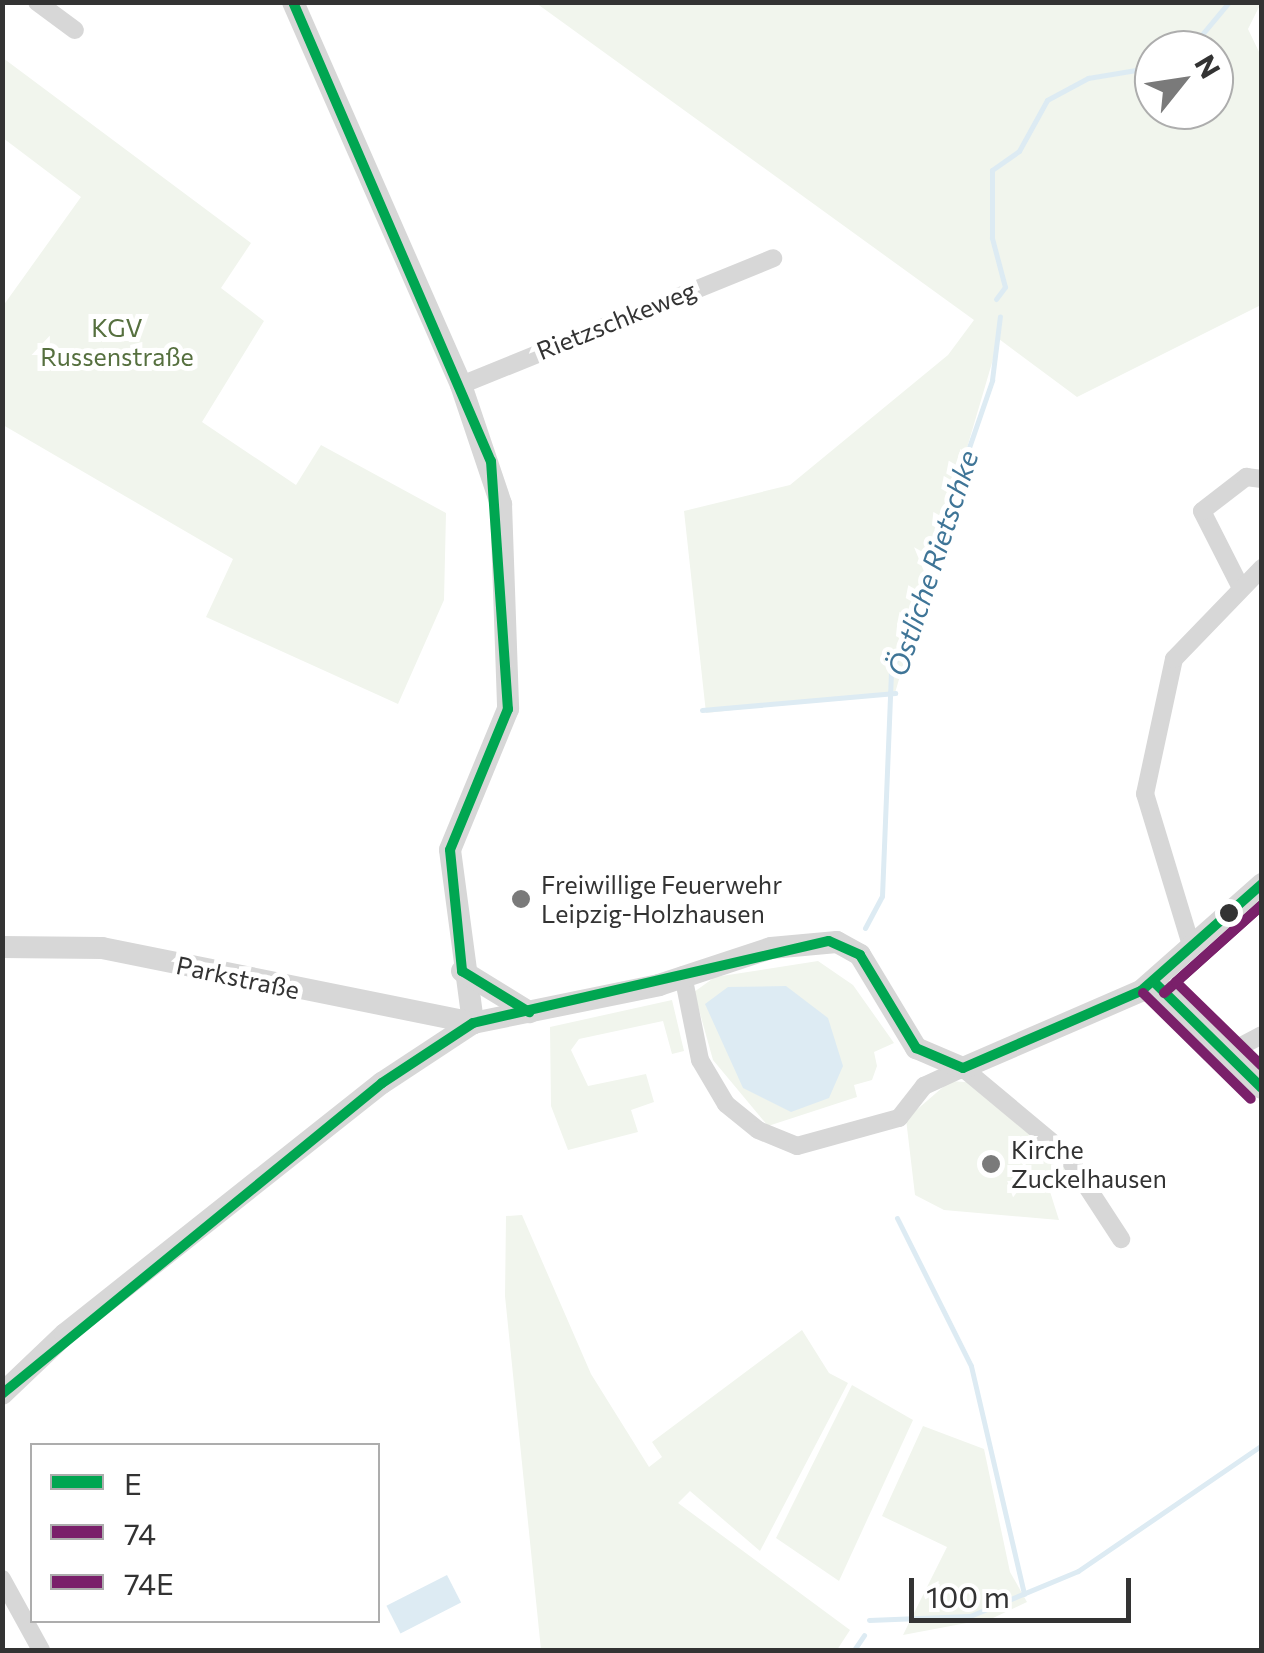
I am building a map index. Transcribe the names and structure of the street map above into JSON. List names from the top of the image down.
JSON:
{
  "streets": {
    "street": ["Rietzschkeweg", "Parkstraße"]
  },
  "water": ["Östliche Rietschke"],
  "parks": ["KGV Russenstraße"],
  "places": ["Freiwillige Feuerwehr Leipzig-Holzhausen", "Kirche Zuckelhausen"],
  "lines": ["transit line E", "transit line 74", "transit line 74E"],
  "legend": ["E", "74", "74E"],
  "scale_bar": "100 m",
  "north": "top right"
}
